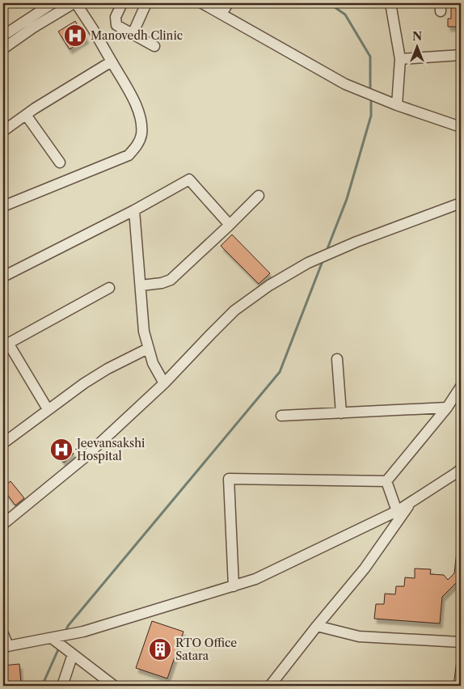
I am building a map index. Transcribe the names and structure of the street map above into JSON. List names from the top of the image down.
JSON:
{
  "places": {
    "hospital": ["Manovedh Clinic", "Jeevansakshi Hospital"],
    "building": ["RTO Office Satara"]
  },
  "north": "top"
}
